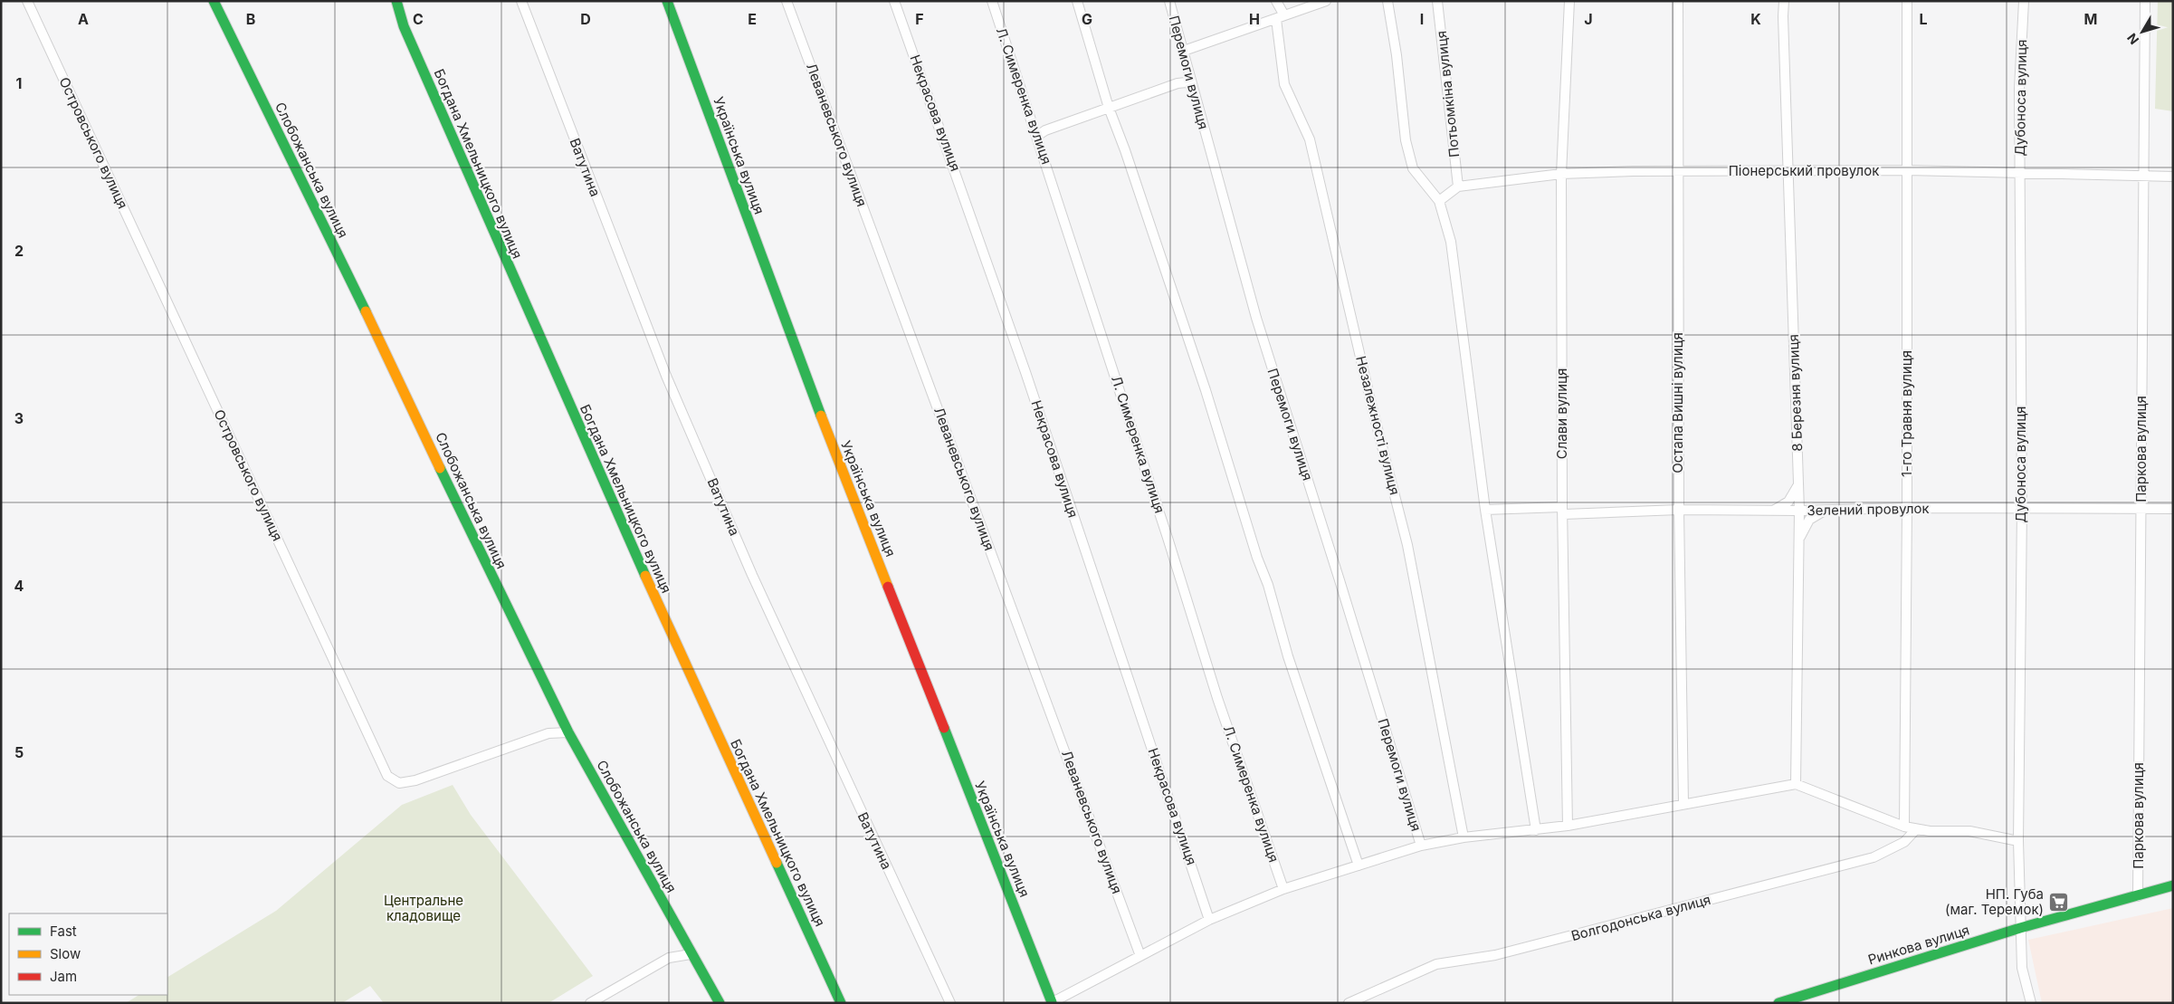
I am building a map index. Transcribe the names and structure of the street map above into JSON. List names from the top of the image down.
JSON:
{
  "streets": {
    "street": [
      "Перемоги вулиця",
      "Потьомкіна вулиця",
      "Л. Симеренка вулиця",
      "Дубоноса вулиця",
      "Некрасова вулиця",
      "Леваневського вулиця",
      "Островського вулиця",
      "Українська вулиця",
      "Богдана Хмельницкого вулиця",
      "Ватутина",
      "Слобожанська вулиця",
      "Піонерський провулок",
      "8 Березня вулиця",
      "Остапа Вишні вулиця",
      "Слави вулиця",
      "1-го Травня вулиця",
      "Незалежності вулиця",
      "Паркова вулиця",
      "Зелений провулок",
      "Волгодонська вулиця",
      "Ринкова вулиця"
    ]
  },
  "crossings": [
    ["Потьомкіна вулиця", "Піонерський провулок"],
    ["Дубоноса вулиця", "Піонерський провулок"],
    ["Дубоноса вулиця", "Зелений провулок"],
    ["Дубоноса вулиця", "Ринкова вулиця"],
    ["Островського вулиця", "Слобожанська вулиця"],
    ["Піонерський провулок", "8 Березня вулиця"],
    ["Піонерський провулок", "Остапа Вишні вулиця"],
    ["Піонерський провулок", "Слави вулиця"],
    ["Піонерський провулок", "1-го Травня вулиця"],
    ["Піонерський провулок", "Паркова вулиця"],
    ["8 Березня вулиця", "Зелений провулок"],
    ["Остапа Вишні вулиця", "Зелений провулок"],
    ["Слави вулиця", "Зелений провулок"],
    ["1-го Травня вулиця", "Зелений провулок"],
    ["Паркова вулиця", "Зелений провулок"],
    ["Паркова вулиця", "Ринкова вулиця"]
  ],
  "parks": ["Центральне кладовище"],
  "places": {
    "supermarket": ["НП. Губа (маг. Теремок)"]
  },
  "legend": ["Fast", "Slow", "Jam"],
  "north": "bottom left",
  "grid": {
    "columns": [
      "A",
      "B",
      "C",
      "D",
      "E",
      "F",
      "G",
      "H",
      "I",
      "J",
      "K",
      "L",
      "M"
    ],
    "rows": [
      "1",
      "2",
      "3",
      "4",
      "5"
    ]
  }
}
